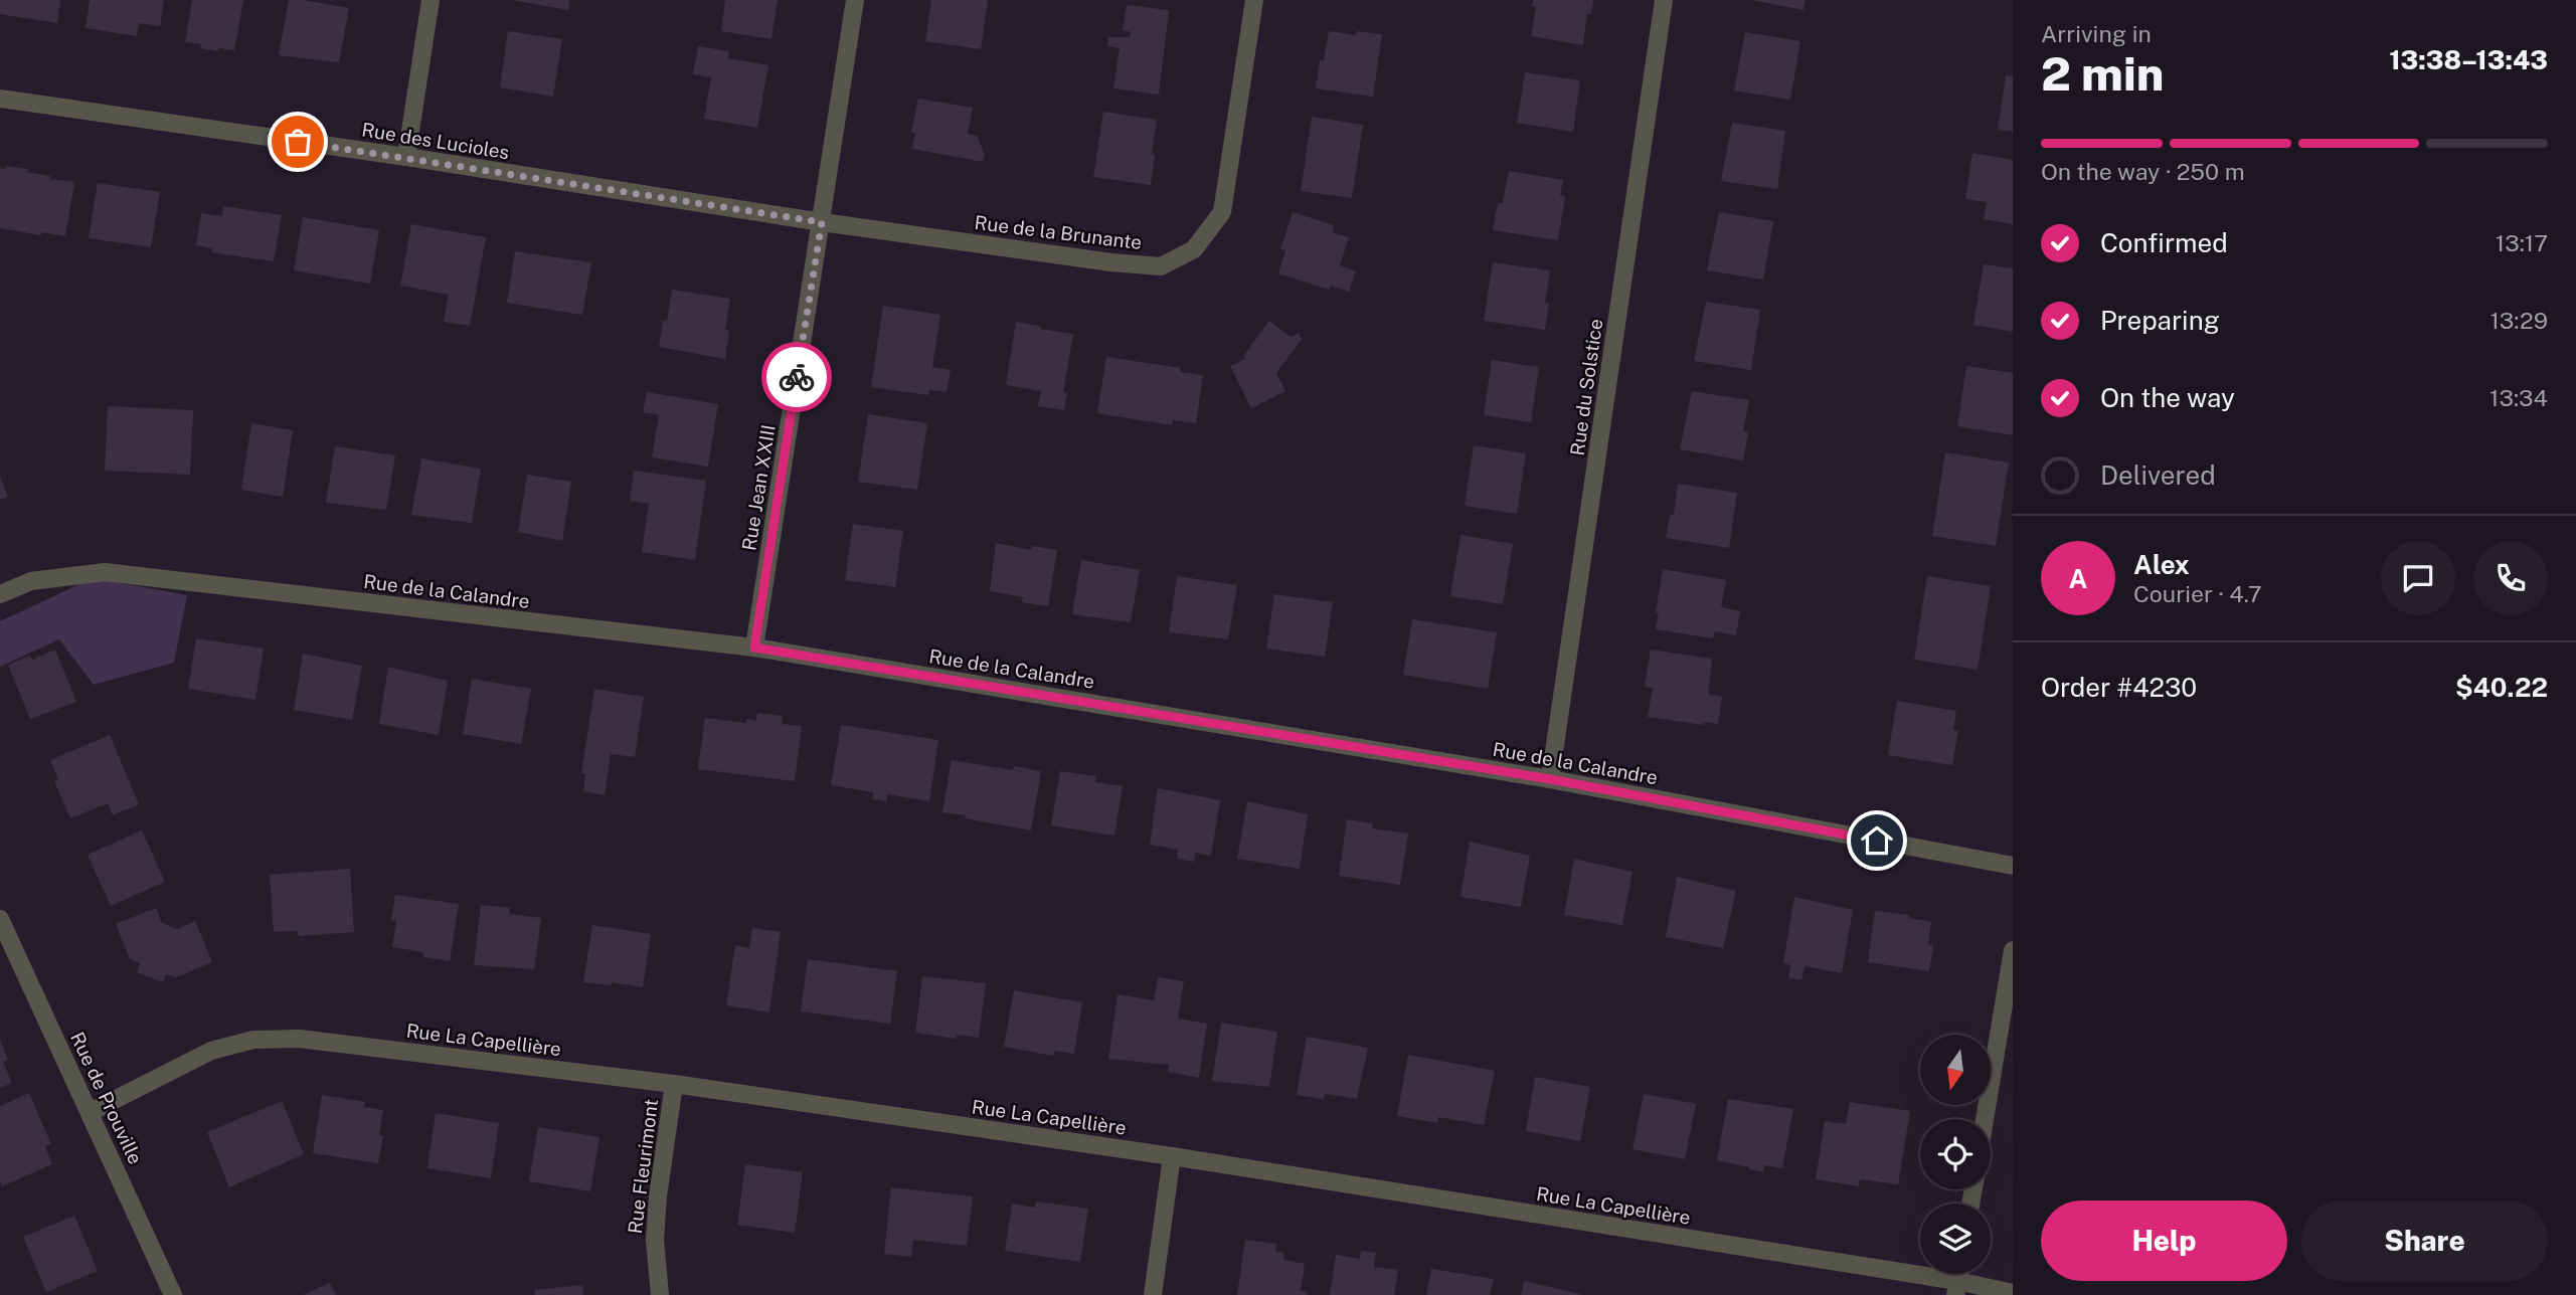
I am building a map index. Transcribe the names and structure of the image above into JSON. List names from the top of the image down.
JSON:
{
  "streets": {
    "street": [
      "Rue des Lucioles",
      "Rue de la Brunante",
      "Rue du Solstice",
      "Rue Jean XXIII",
      "Rue de la Calandre",
      "Rue La Capellière",
      "Rue de Prouville",
      "Rue Fleurimont"
    ]
  },
  "crossings": [
    ["Rue des Lucioles", "Rue de la Brunante"],
    ["Rue des Lucioles", "Rue Jean XXIII"],
    ["Rue de la Brunante", "Rue Jean XXIII"],
    ["Rue du Solstice", "Rue de la Calandre"],
    ["Rue Jean XXIII", "Rue de la Calandre"],
    ["Rue La Capellière", "Rue de Prouville"],
    ["Rue La Capellière", "Rue Fleurimont"]
  ],
  "north": "bottom",
  "page": {
    "heading": ["2 min", "Arriving in", "13:38–13:43"],
    "panel": [
      "Alex",
      "Courier · 4.7",
      "Order #4230",
      "$40.22"
    ],
    "bar": "On the way · 250 m",
    "list": [
      ["Confirmed", "13:17"],
      ["Preparing", "13:29"],
      ["On the way", "13:34"],
      "Delivered"
    ],
    "round": "A",
    "buttons": ["Help", "Share"]
  }
}
